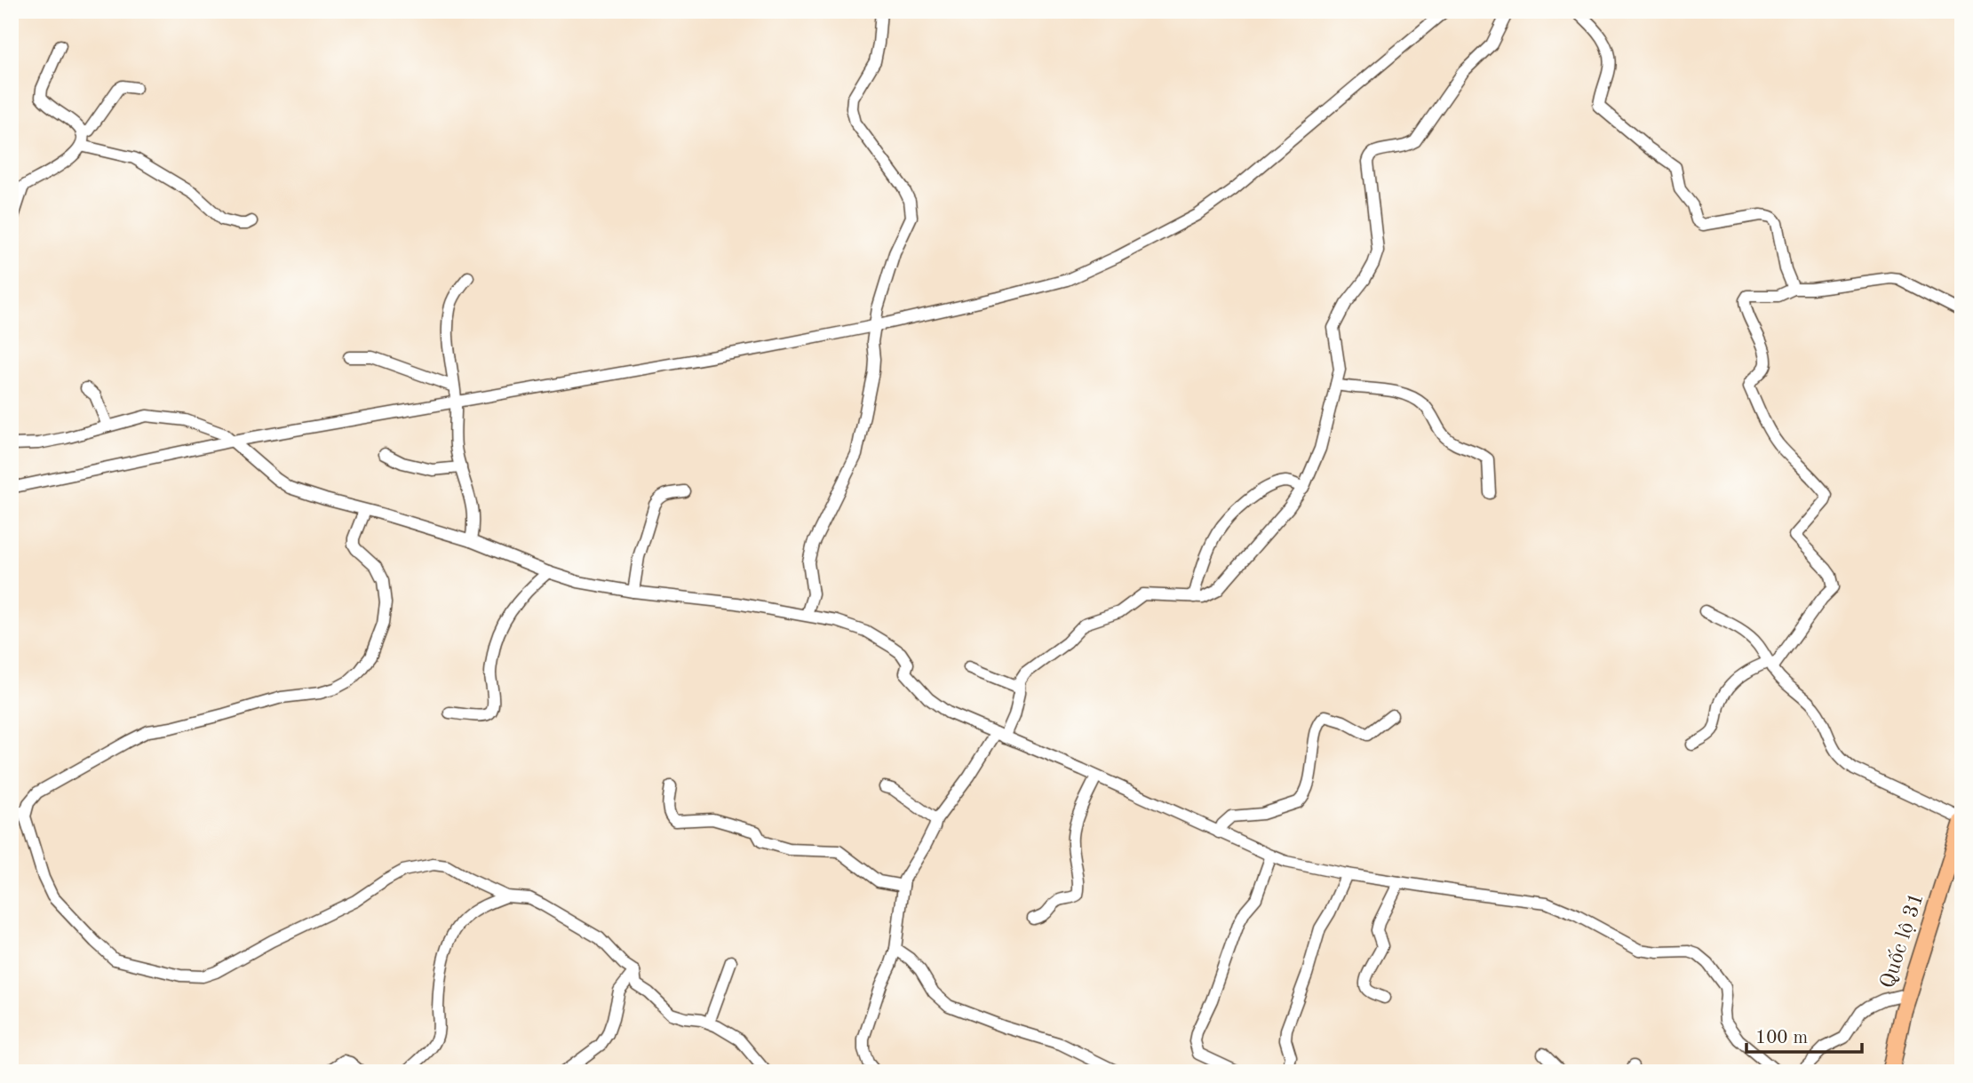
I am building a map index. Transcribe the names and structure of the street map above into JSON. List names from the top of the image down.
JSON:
{
  "streets": {
    "highway": ["Quốc lộ 31"]
  },
  "scale_bar": "100 m"
}
